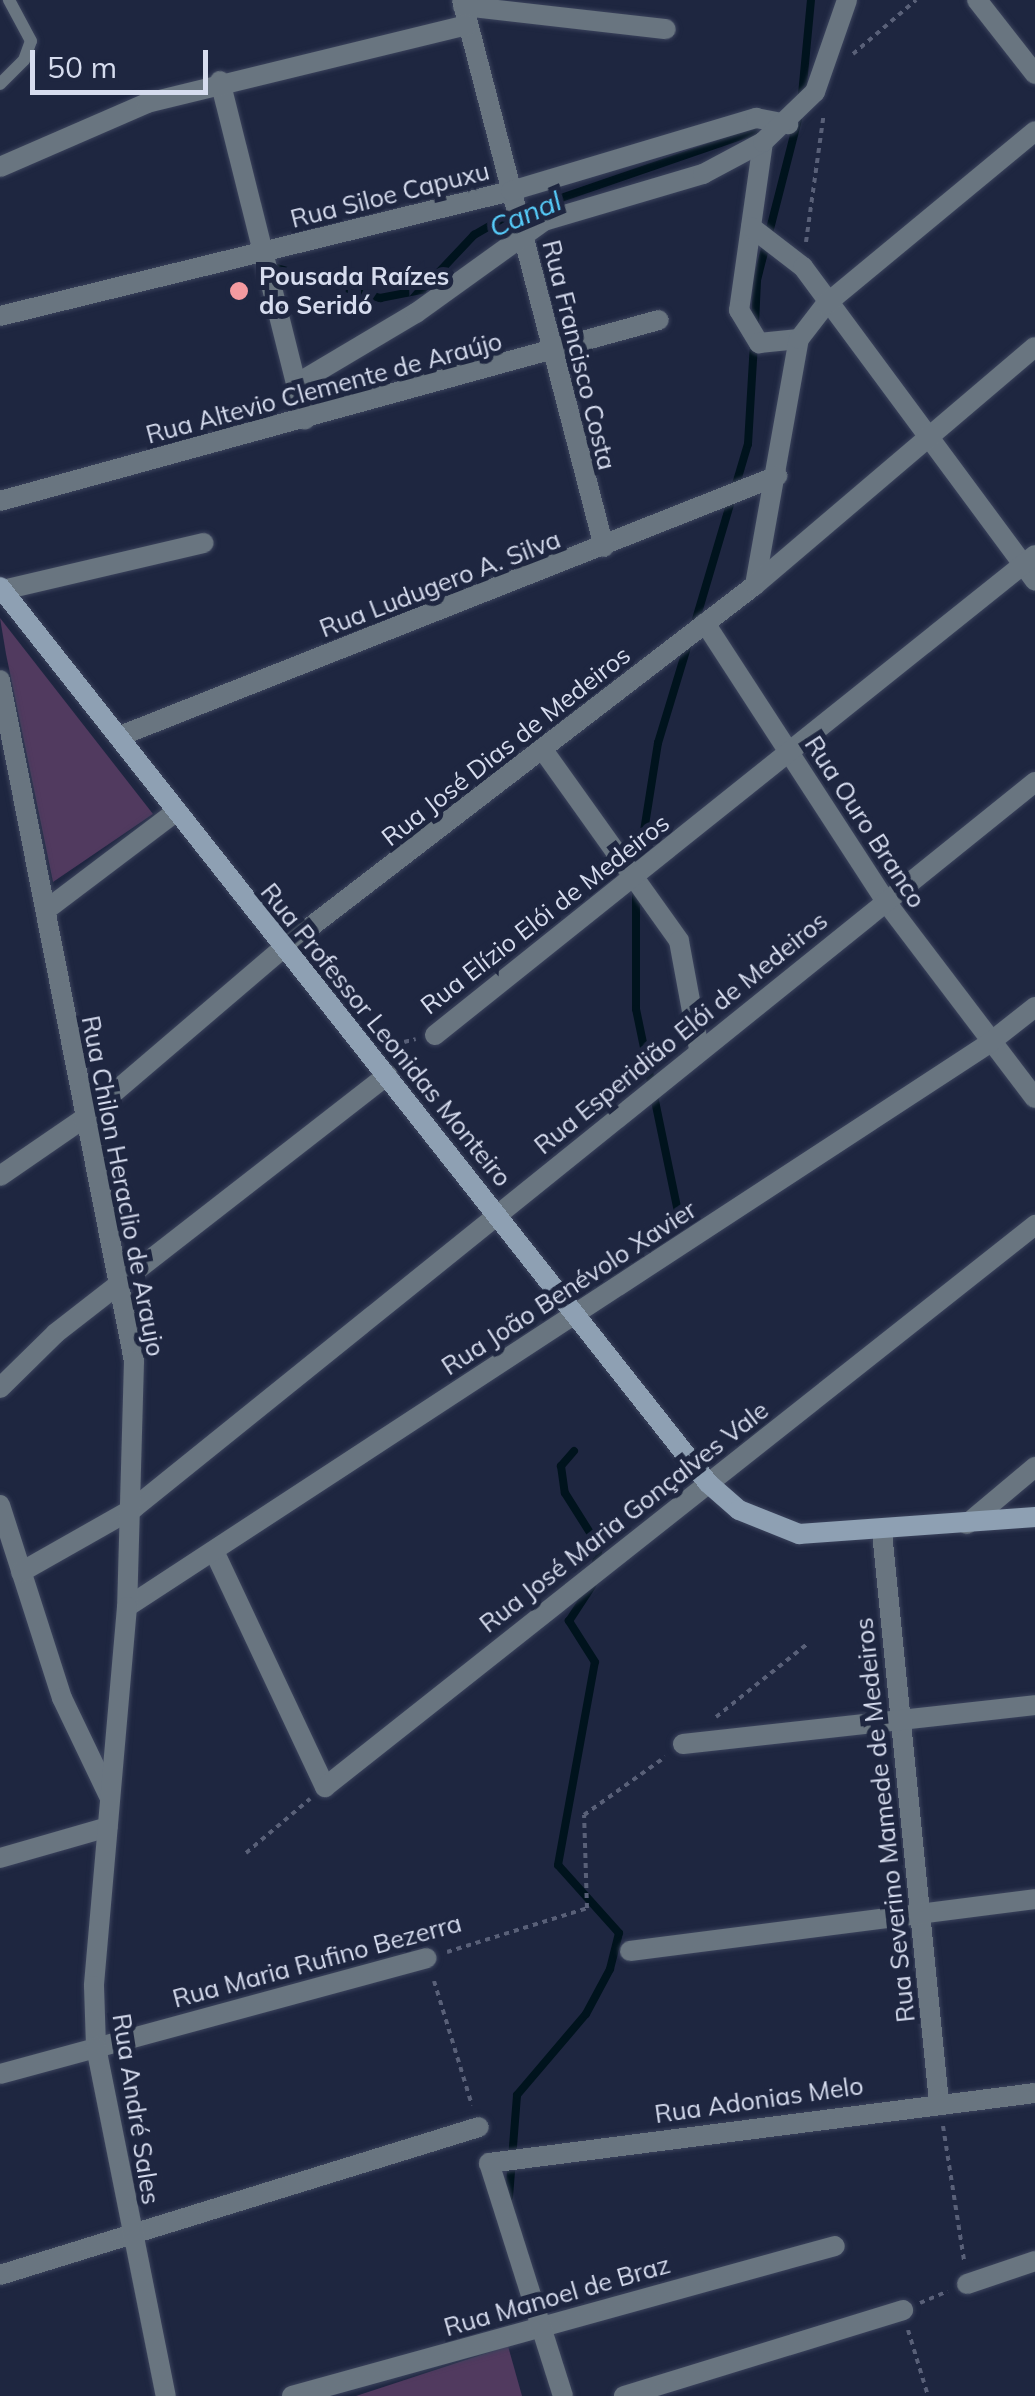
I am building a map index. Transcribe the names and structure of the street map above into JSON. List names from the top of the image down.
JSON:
{
  "streets": {
    "main road": ["Rua Professor Leonidas Monteiro"],
    "street": [
      "Rua Siloe Capuxu",
      "Rua Francisco Costa",
      "Rua Altevio Clemente de Araújo",
      "Rua Ludugero A. Silva",
      "Rua José Dias de Medeiros",
      "Rua Ouro Branco",
      "Rua Elízio Elói de Medeiros",
      "Rua Esperidião Elói de Medeiros",
      "Rua Chilon Heraclio de Araujo",
      "Rua João Benévolo Xavier",
      "Rua José Maria Gonçalves Vale",
      "Rua Severino Mamede de Medeiros",
      "Rua Maria Rufino Bezerra",
      "Rua Adonias Melo",
      "Rua André Sales",
      "Rua Manoel de Braz"
    ]
  },
  "crossings": [
    ["Rua Siloe Capuxu", "Rua Francisco Costa"],
    ["Rua Francisco Costa", "Rua Altevio Clemente de Araújo"],
    ["Rua Francisco Costa", "Rua Ludugero A. Silva"],
    ["Rua Ludugero A. Silva", "Rua Professor Leonidas Monteiro"],
    ["Rua José Dias de Medeiros", "Rua Ouro Branco"],
    ["Rua José Dias de Medeiros", "Rua Professor Leonidas Monteiro"],
    ["Rua José Dias de Medeiros", "Rua Chilon Heraclio de Araujo"],
    ["Rua Ouro Branco", "Rua Elízio Elói de Medeiros"],
    ["Rua Ouro Branco", "Rua Esperidião Elói de Medeiros"],
    ["Rua Ouro Branco", "Rua João Benévolo Xavier"],
    ["Rua Elízio Elói de Medeiros", "Rua Professor Leonidas Monteiro"],
    ["Rua Esperidião Elói de Medeiros", "Rua Professor Leonidas Monteiro"],
    ["Rua Esperidião Elói de Medeiros", "Rua Chilon Heraclio de Araujo"],
    ["Rua Professor Leonidas Monteiro", "Rua João Benévolo Xavier"],
    ["Rua Professor Leonidas Monteiro", "Rua José Maria Gonçalves Vale"],
    ["Rua Professor Leonidas Monteiro", "Rua Severino Mamede de Medeiros"],
    ["Rua Chilon Heraclio de Araujo", "Rua João Benévolo Xavier"],
    ["Rua Chilon Heraclio de Araujo", "Rua André Sales"],
    ["Rua Severino Mamede de Medeiros", "Rua Adonias Melo"],
    ["Rua Maria Rufino Bezerra", "Rua André Sales"],
    ["Rua Adonias Melo", "Rua Manoel de Braz"]
  ],
  "water": ["Canal"],
  "places": ["Pousada Raízes do Seridó"],
  "scale_bar": "50 m"
}
